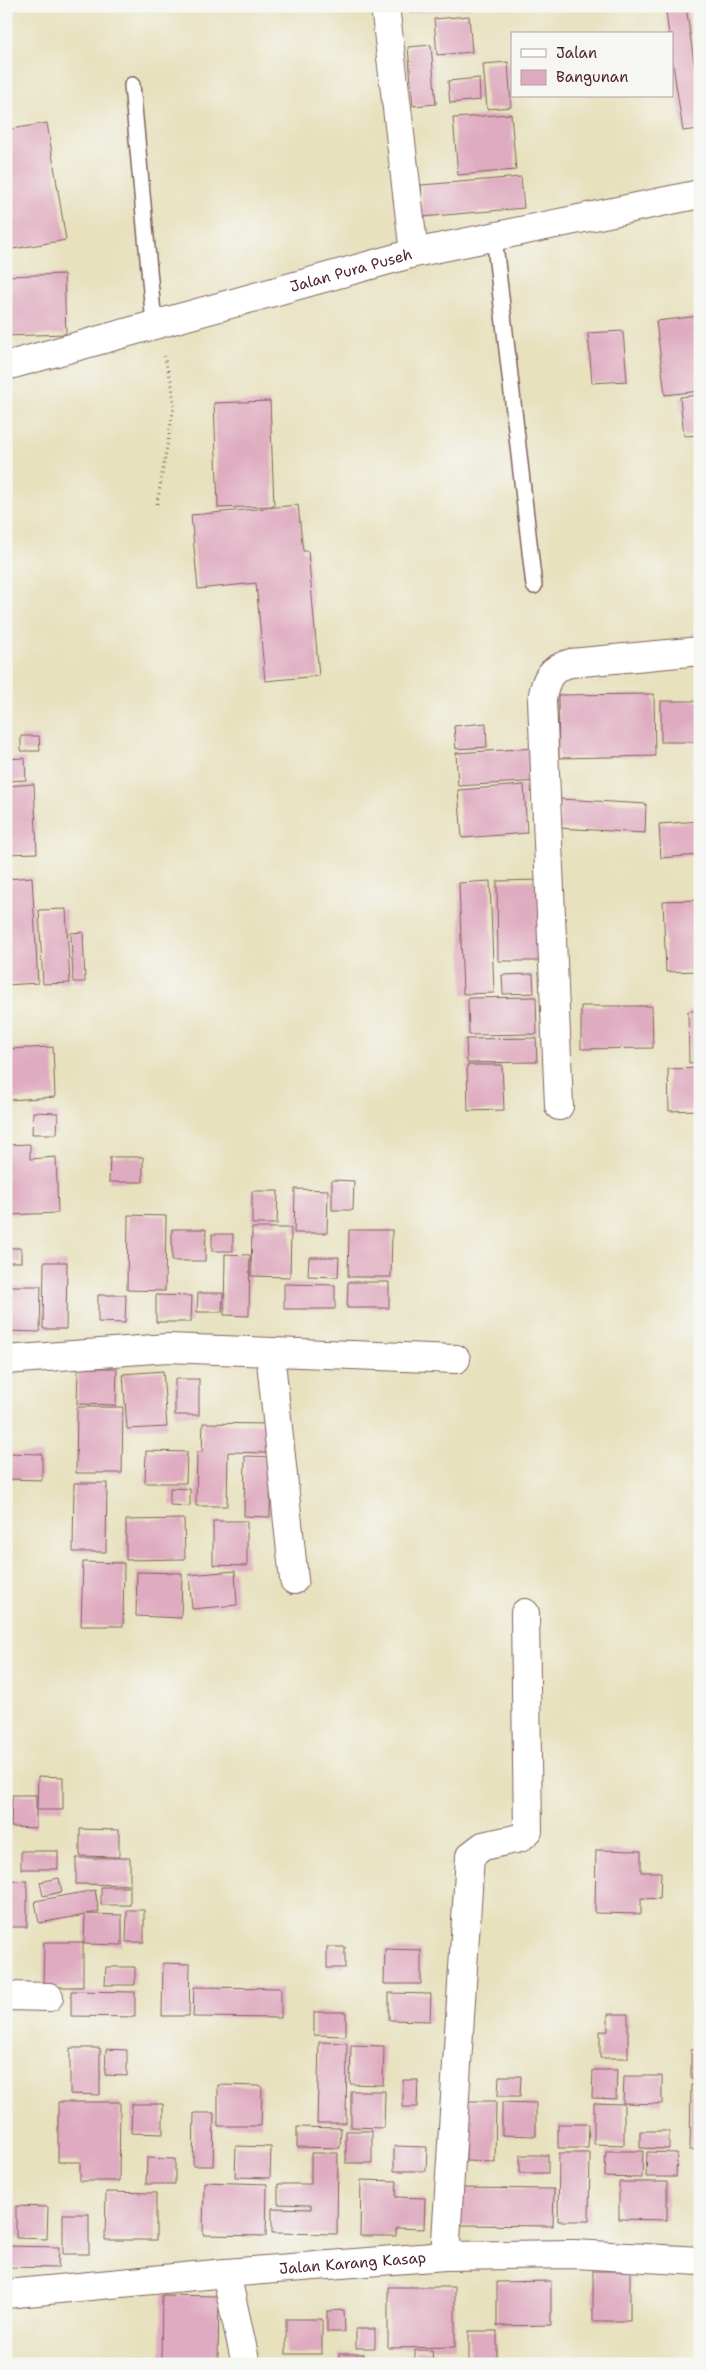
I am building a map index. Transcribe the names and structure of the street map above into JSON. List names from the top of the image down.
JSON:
{
  "streets": {
    "street": ["Jalan Pura Puseh", "Jalan Karang Kasap"]
  },
  "legend": ["Jalan", "Bangunan"]
}
